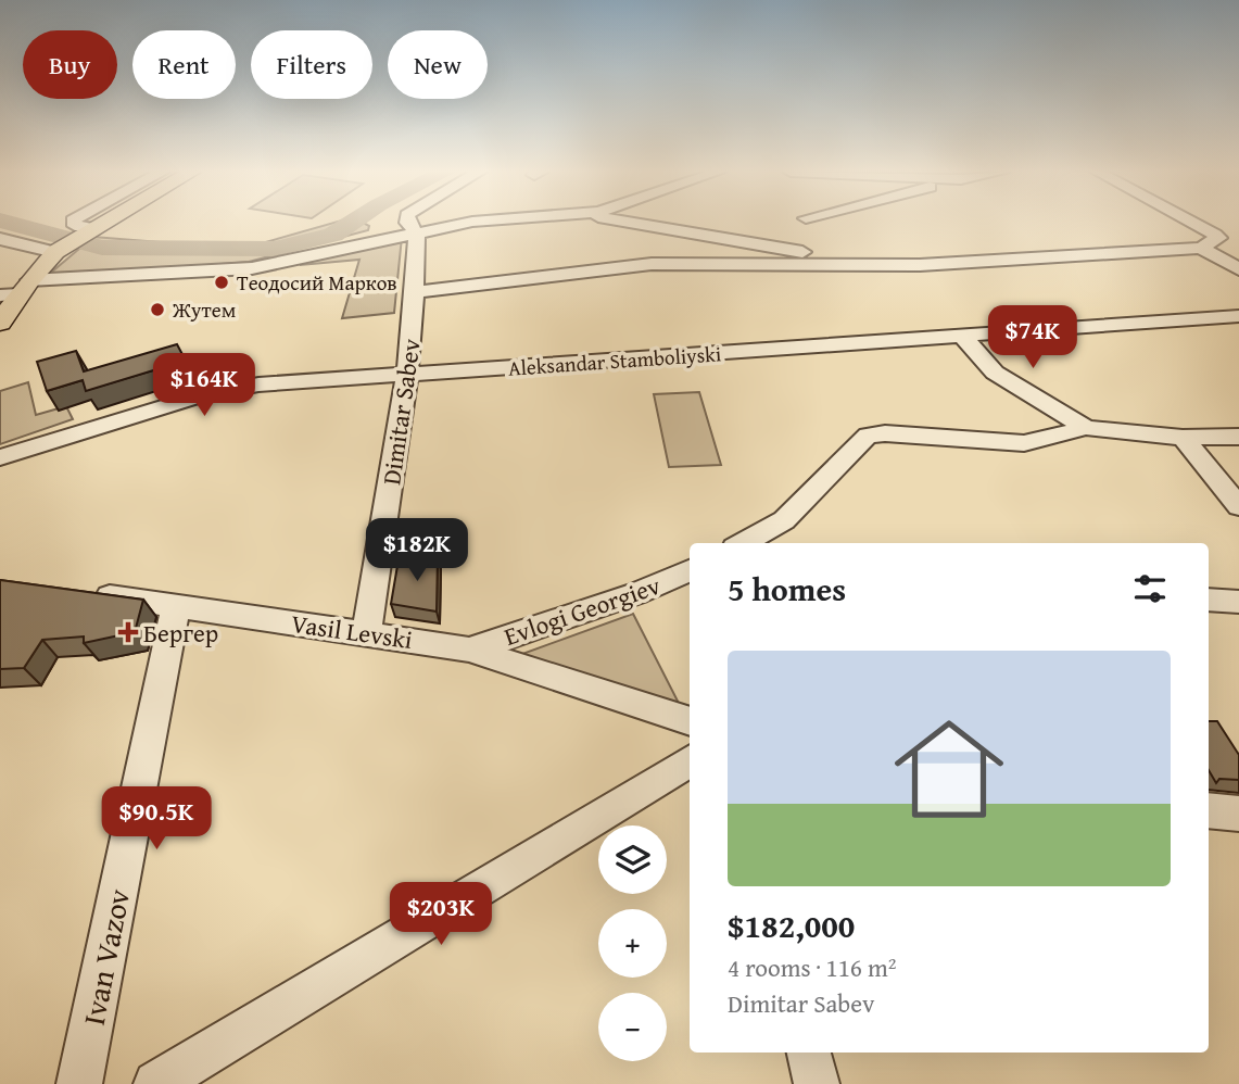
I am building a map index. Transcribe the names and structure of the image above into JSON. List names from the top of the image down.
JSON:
{
  "streets": {
    "street": [
      "Aleksandar Stamboliyski",
      "Dimitar Sabev",
      "Evlogi Georgiev",
      "Vasil Levski",
      "Ivan Vazov"
    ]
  },
  "crossings": [
    ["Aleksandar Stamboliyski", "Dimitar Sabev"],
    ["Dimitar Sabev", "Vasil Levski"],
    ["Evlogi Georgiev", "Vasil Levski"],
    ["Vasil Levski", "Ivan Vazov"]
  ],
  "places": {
    "other": ["Теодосий Марков", "Жутем"],
    "health": ["Бергер"]
  },
  "page": {
    "chip": [
      "Buy",
      "Rent",
      "Filters",
      "New"
    ],
    "price": [
      "$74K",
      "$164K",
      "$182K",
      "$90.5K",
      "$203K"
    ],
    "heading": "5 homes",
    "list": [
      {
        "name": "$182,000",
        "note": "4 rooms · 116 m² · Dimitar Sabev"
      }
    ],
    "map_buttons": ["+", "−"]
  }
}
